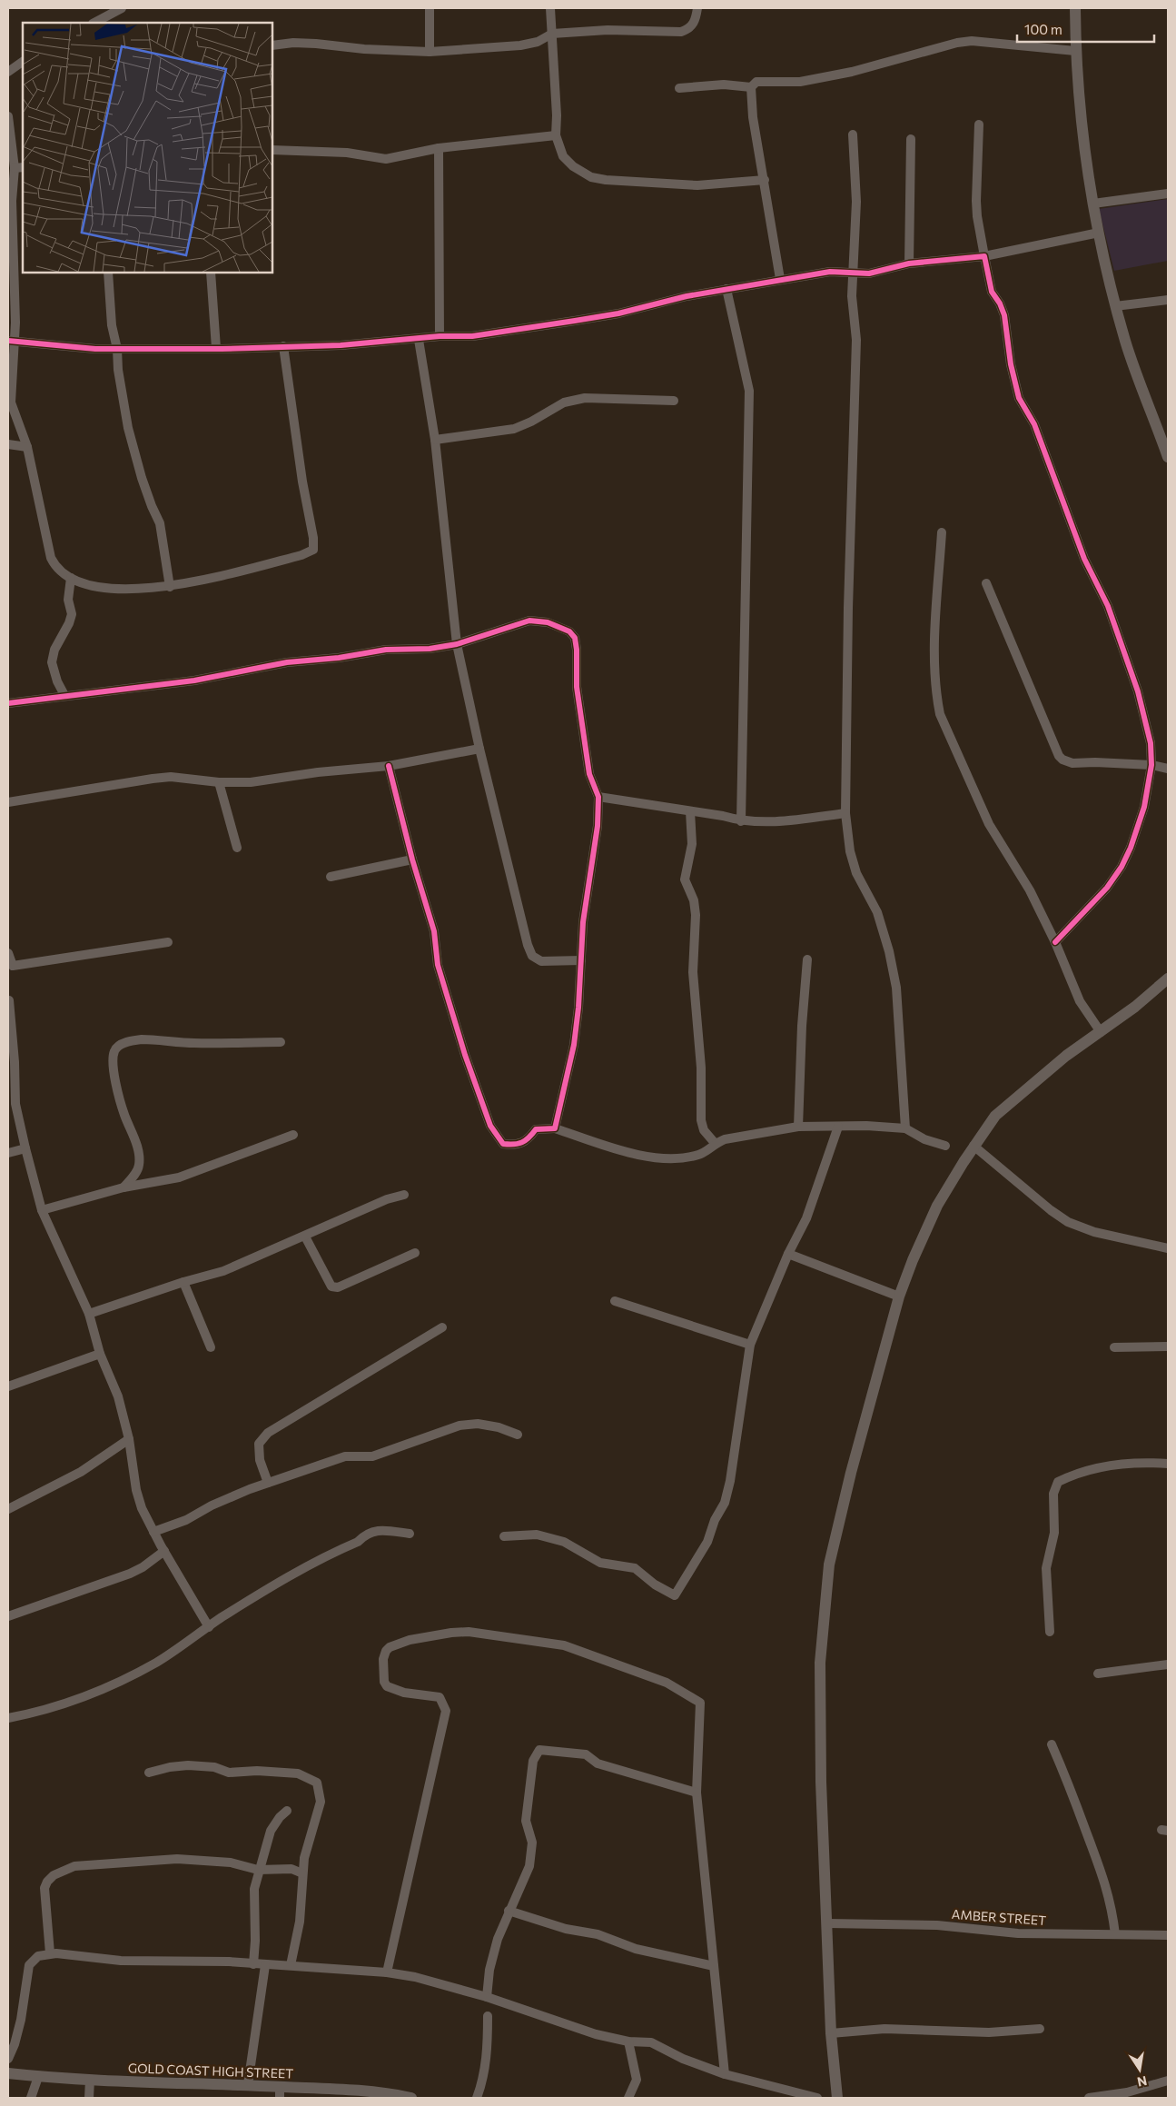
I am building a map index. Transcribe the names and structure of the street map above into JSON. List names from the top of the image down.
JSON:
{
  "streets": {
    "street": ["AMBER STREET", "GOLD COAST HIGH STREET"]
  },
  "scale_bar": "100 m",
  "north": "bottom"
}
